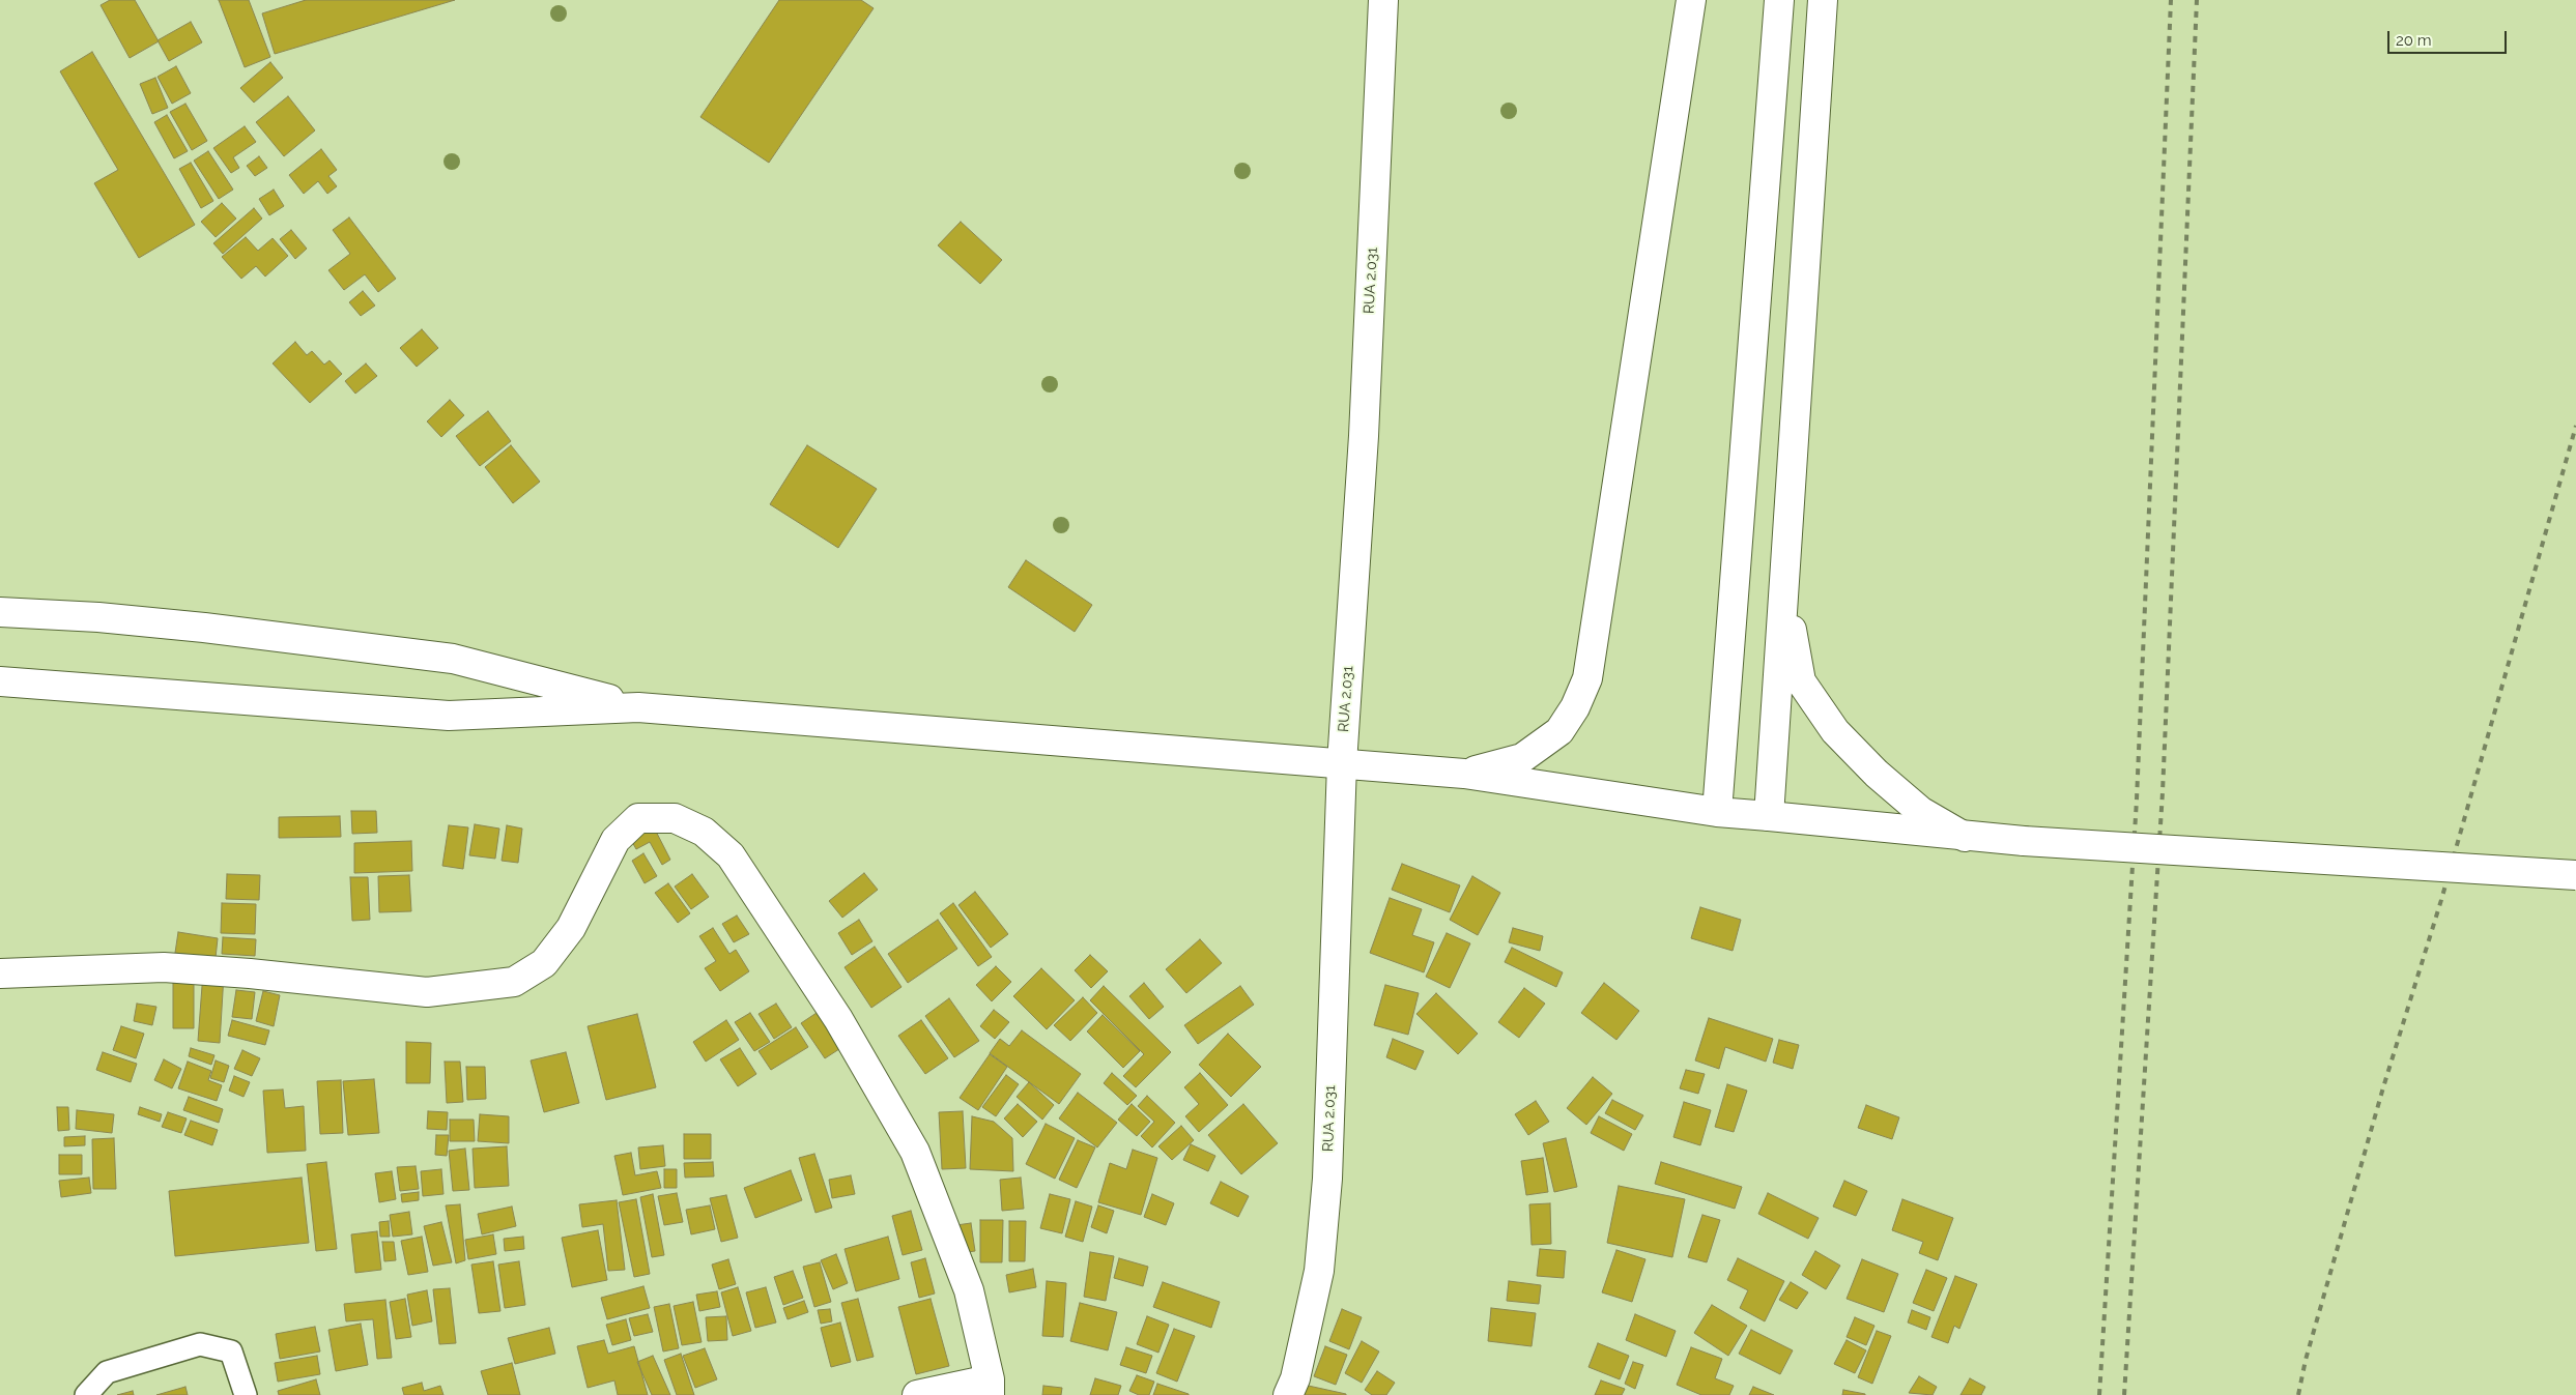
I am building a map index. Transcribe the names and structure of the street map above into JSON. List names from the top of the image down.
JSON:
{
  "streets": {
    "main road": ["RUA 2.031"]
  },
  "scale_bar": "20 m"
}
